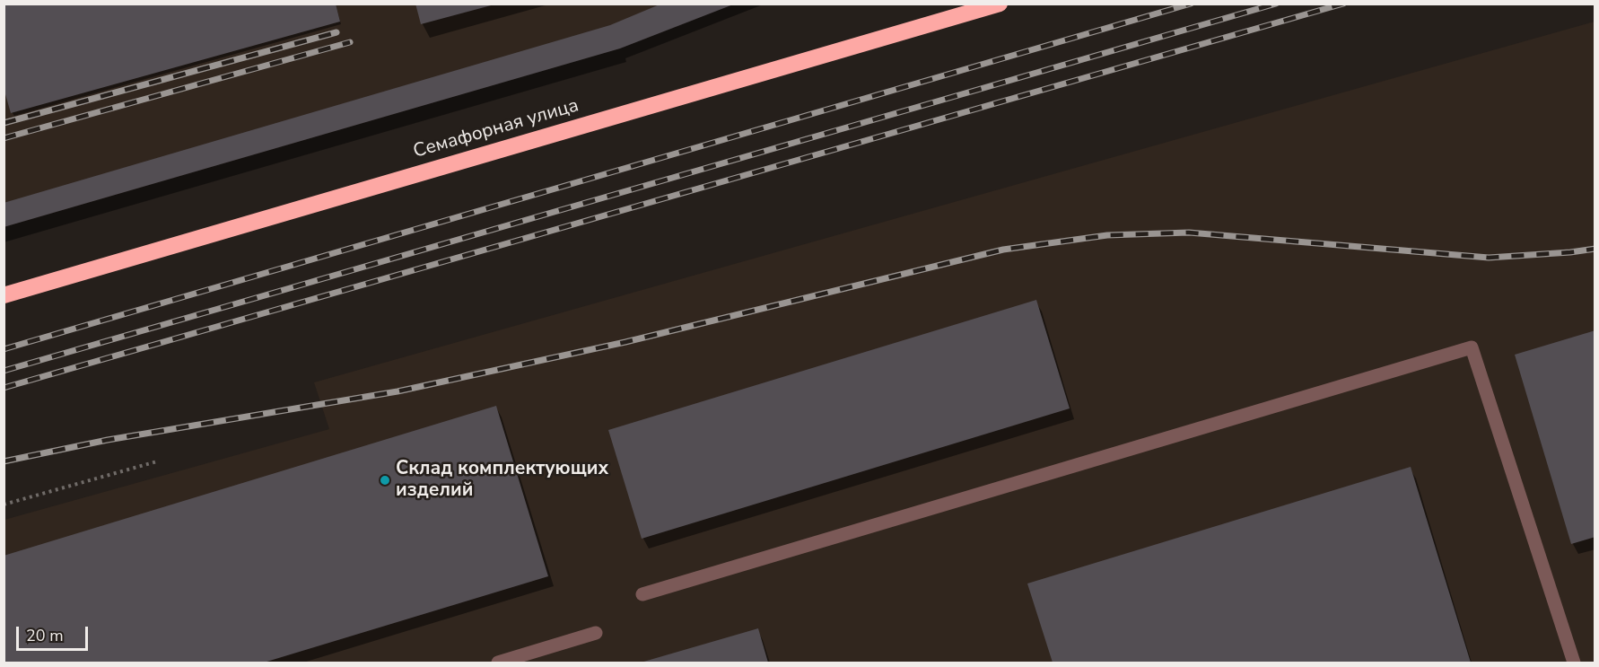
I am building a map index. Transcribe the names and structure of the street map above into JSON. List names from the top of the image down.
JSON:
{
  "streets": {
    "highway": ["Семафорная улица"]
  },
  "places": ["Склад комплектующих изделий"],
  "scale_bar": "20 m"
}
